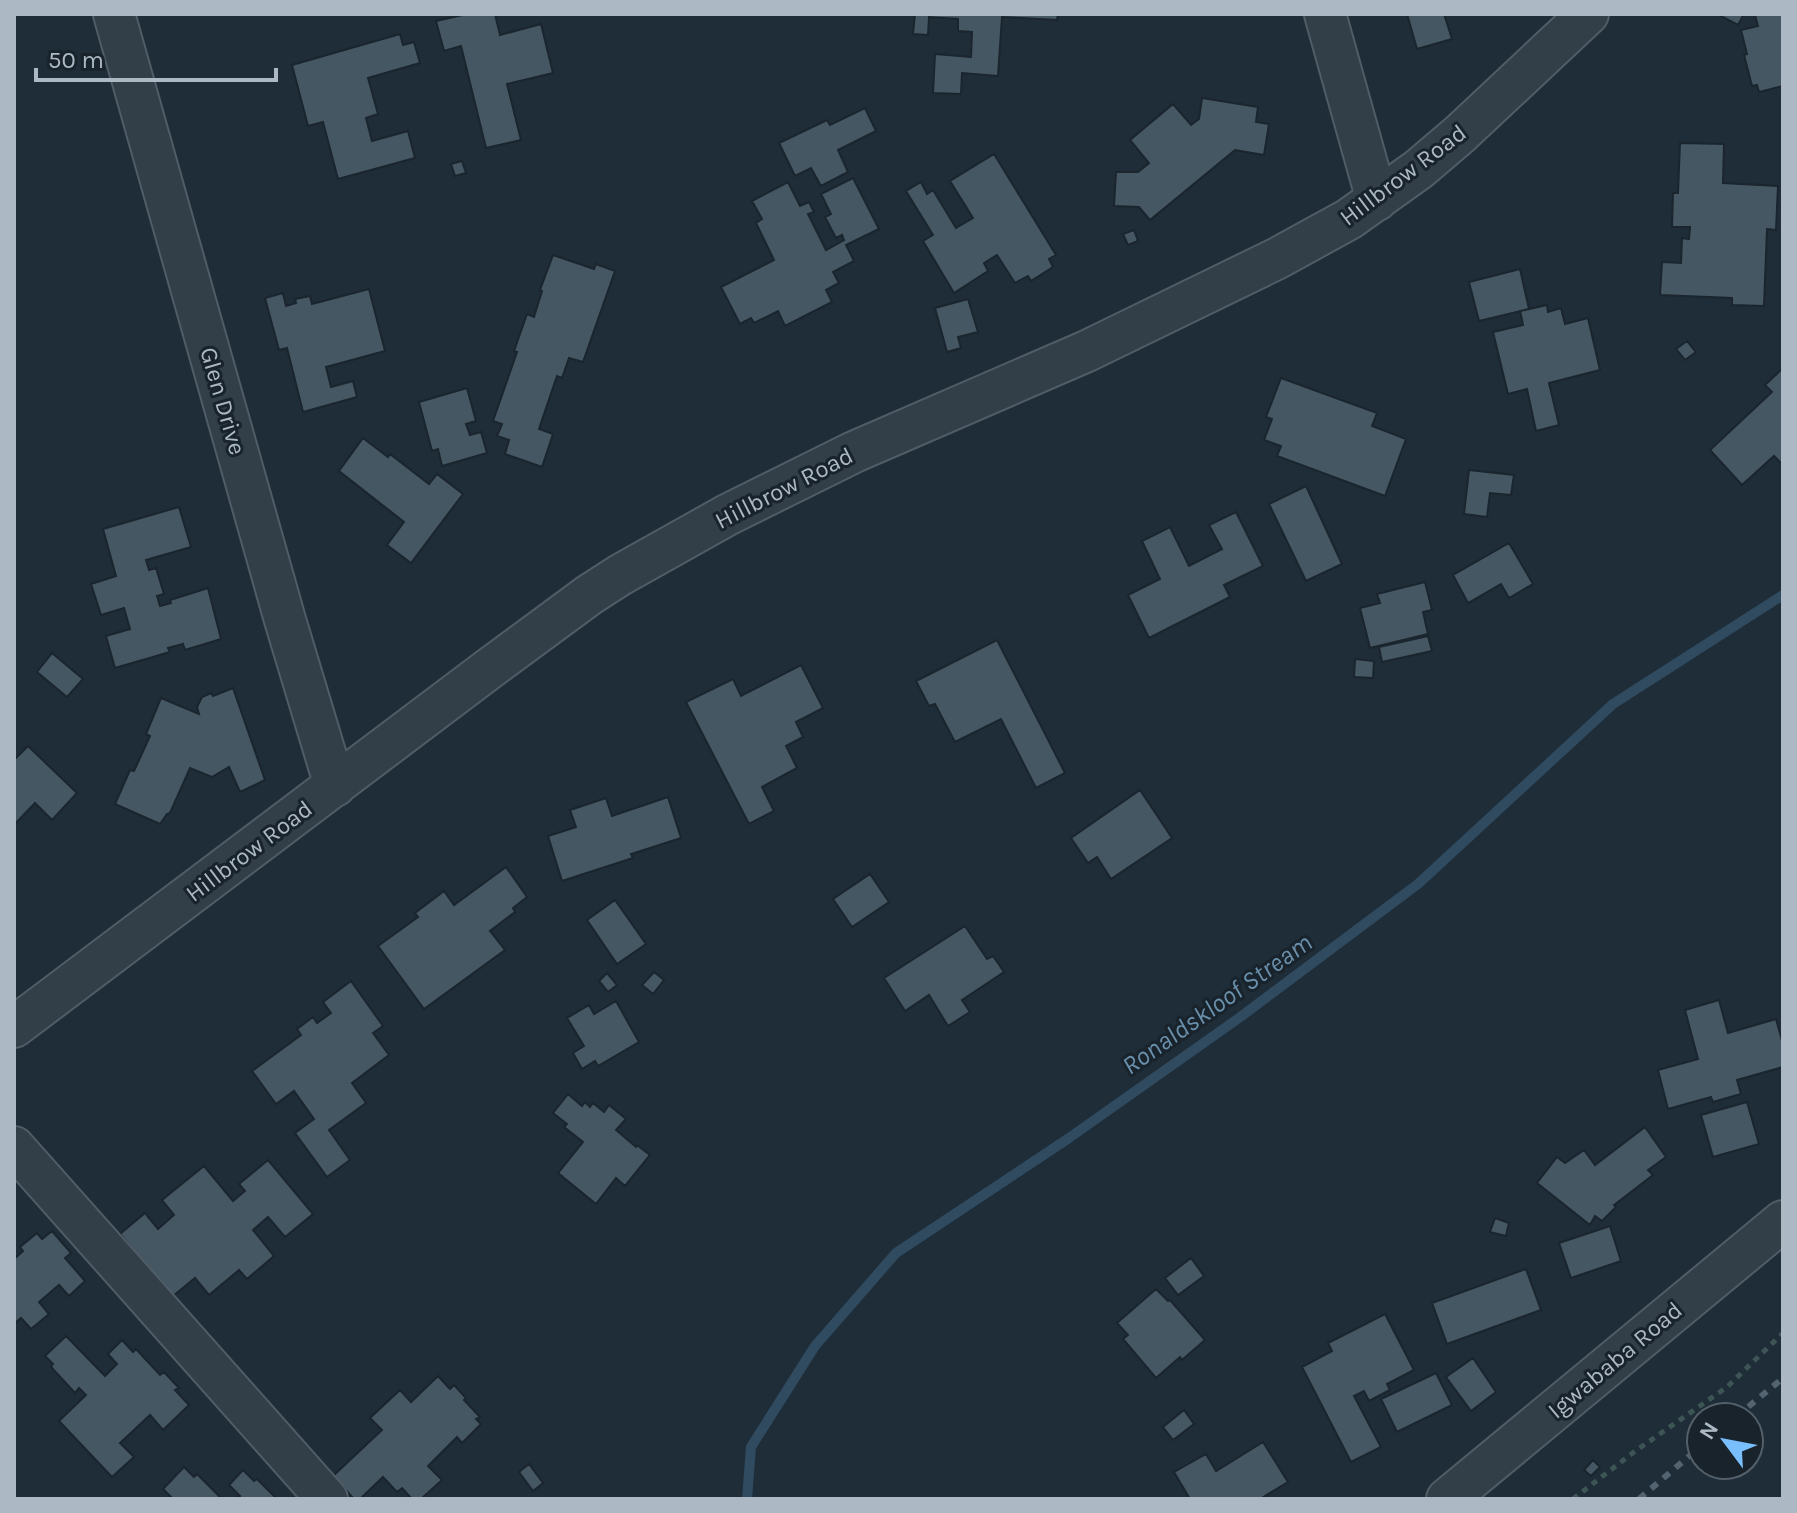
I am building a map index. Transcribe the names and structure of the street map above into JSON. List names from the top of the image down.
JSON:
{
  "streets": {
    "street": ["Hillbrow Road", "Glen Drive", "Igwababa Road"]
  },
  "crossings": [
    ["Hillbrow Road", "Glen Drive"]
  ],
  "water": ["Ronaldskloof Stream"],
  "scale_bar": "50 m",
  "north": "top left"
}
